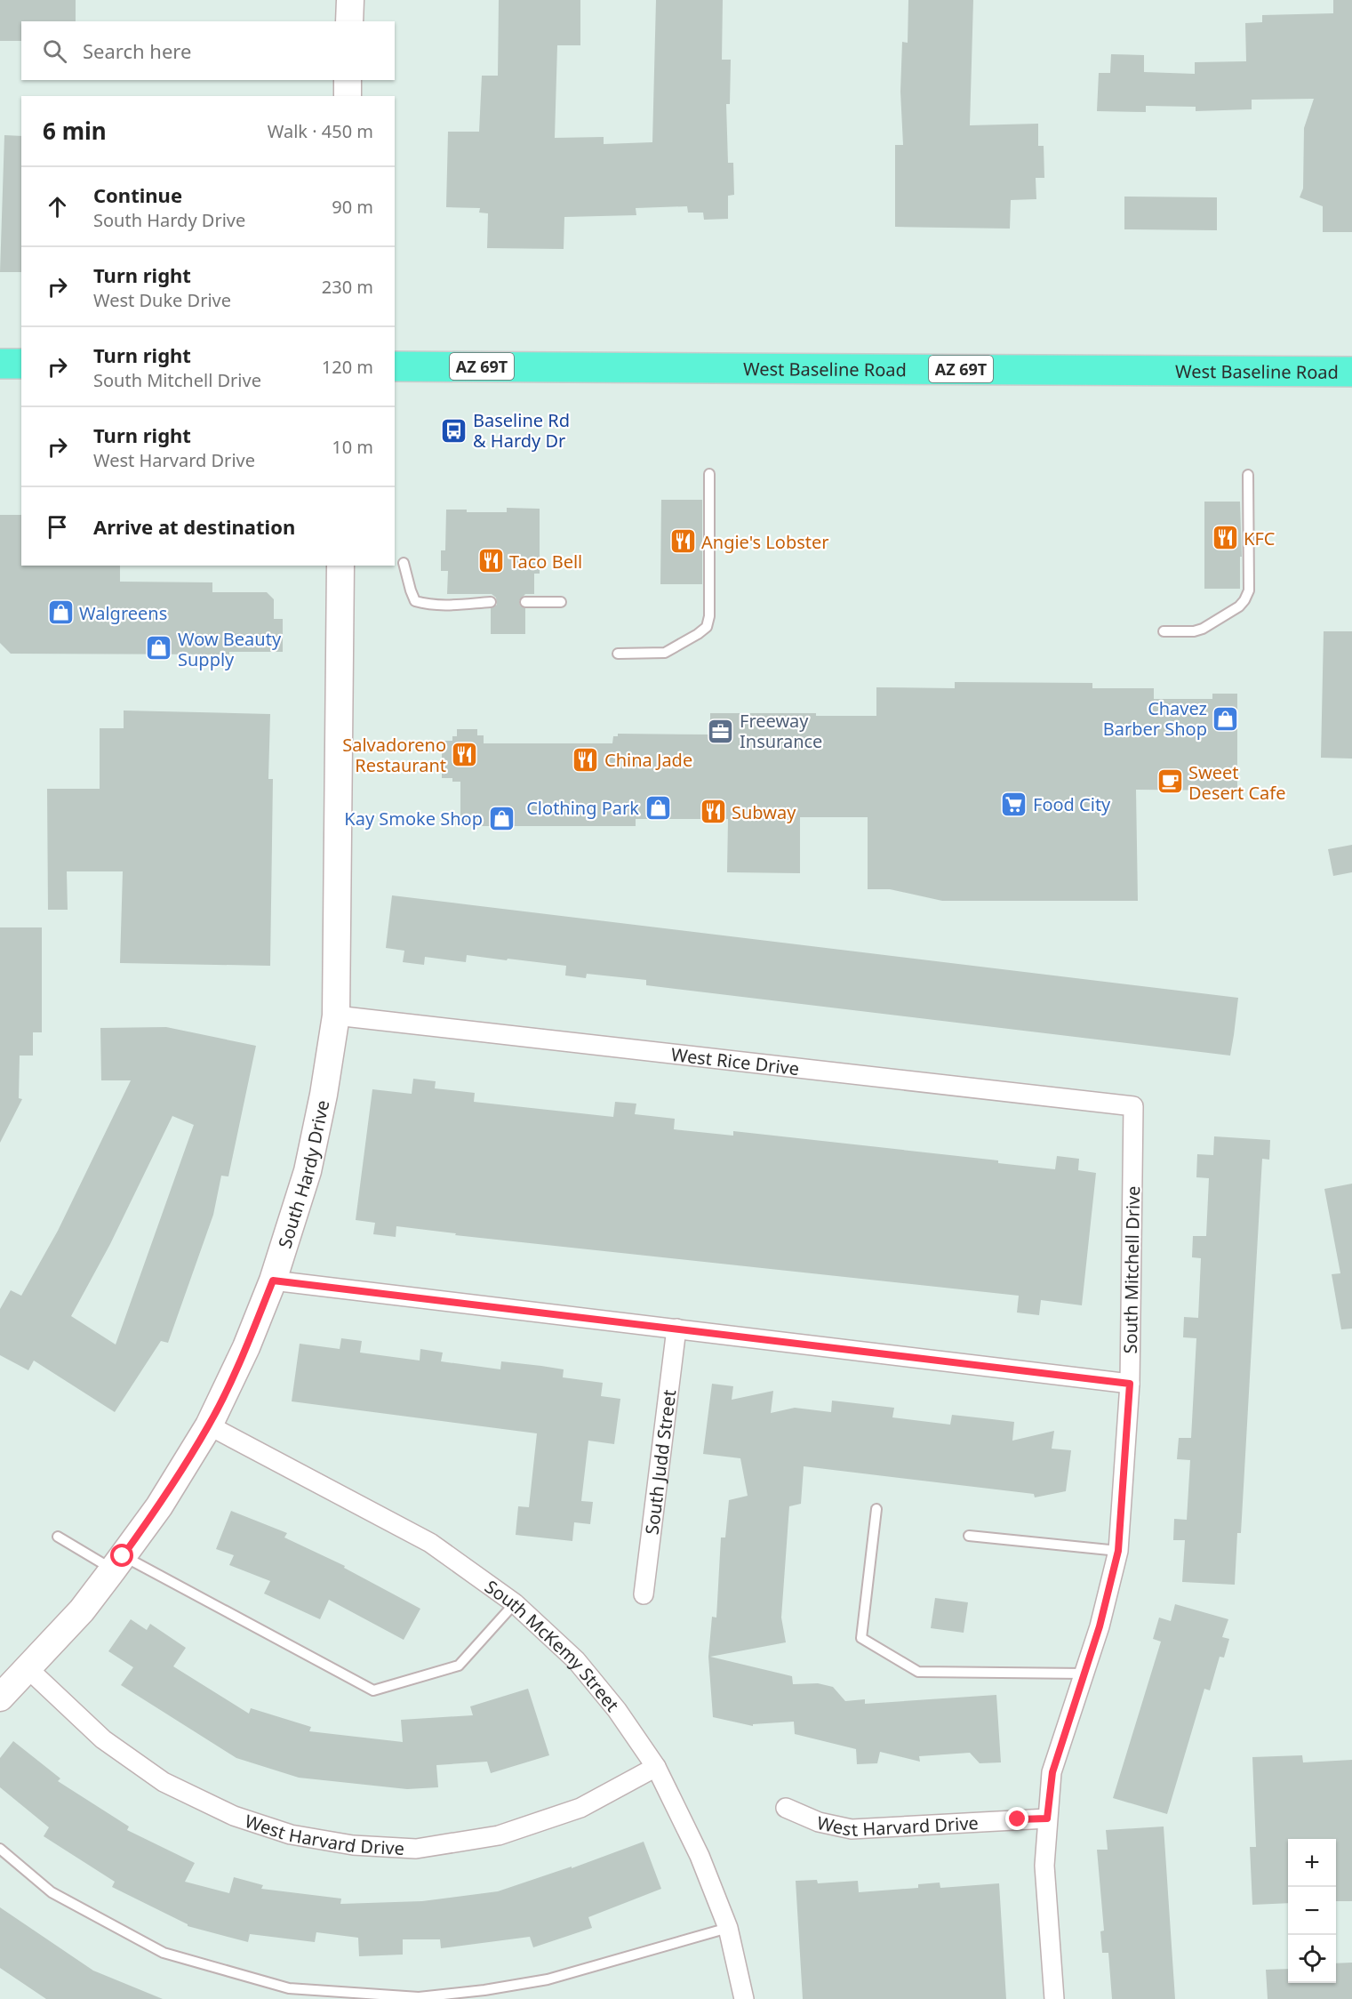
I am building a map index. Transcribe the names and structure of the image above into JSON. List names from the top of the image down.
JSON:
{
  "streets": {
    "main road": ["AZ 69T", "West Baseline Road"],
    "street": [
      "West Rice Drive",
      "South Hardy Drive",
      "South Mitchell Drive",
      "South Judd Street",
      "South McKemy Street",
      "West Harvard Drive"
    ]
  },
  "crossings": [
    ["West Rice Drive", "South Hardy Drive"],
    ["West Rice Drive", "South Mitchell Drive"],
    ["South Hardy Drive", "South McKemy Street"],
    ["South Hardy Drive", "West Harvard Drive"],
    ["South Mitchell Drive", "West Harvard Drive"],
    ["South McKemy Street", "West Harvard Drive"]
  ],
  "places": {
    "bus stop": ["Baseline Rd & Hardy Dr"],
    "restaurant": [
      "KFC",
      "Angie's Lobster",
      "Taco Bell",
      "Salvadoreno Restaurant",
      "China Jade",
      "Subway"
    ],
    "shop": [
      "Walgreens",
      "Wow Beauty Supply",
      "Chavez Barber Shop",
      "Clothing Park",
      "Kay Smoke Shop"
    ],
    "office": ["Freeway Insurance"],
    "cafe": ["Sweet Desert Cafe"],
    "supermarket": ["Food City"]
  },
  "page": {
    "search": "Search here",
    "heading": ["6 min", "Walk · 450 m"],
    "list": [
      ["Continue", "South Hardy Drive", "90 m"],
      ["Turn right", "West Duke Drive", "230 m"],
      ["Turn right", "South Mitchell Drive", "120 m"],
      ["Turn right", "West Harvard Drive", "10 m"],
      "Arrive at destination"
    ],
    "map_buttons": ["+", "−"]
  }
}
